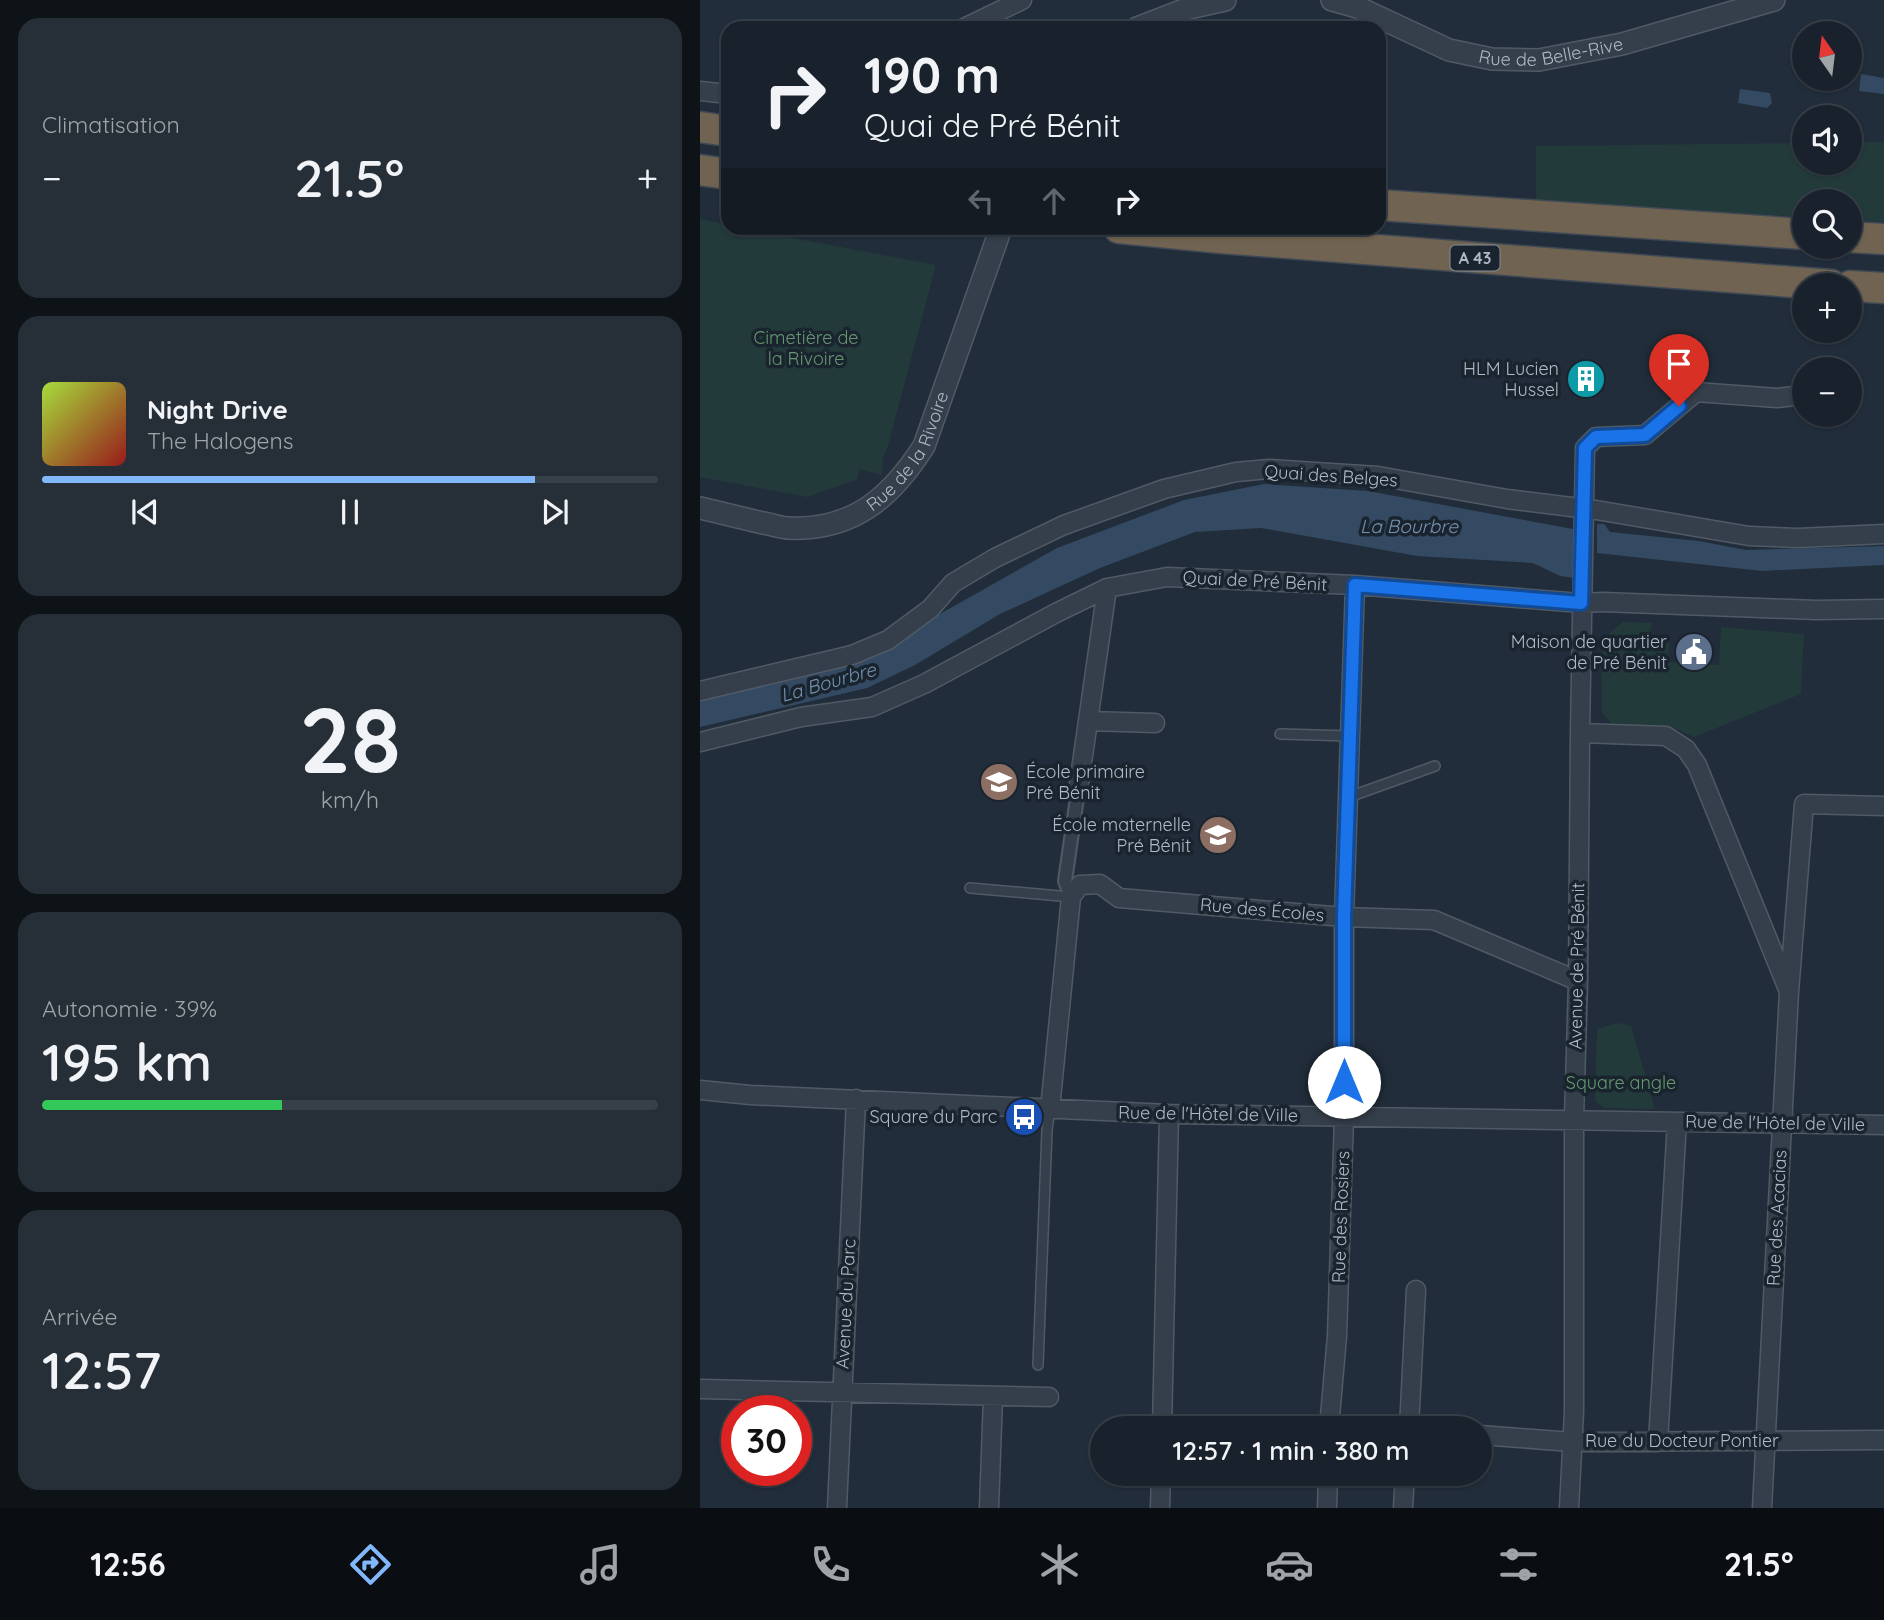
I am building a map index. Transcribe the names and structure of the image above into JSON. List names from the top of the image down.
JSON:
{
  "streets": {
    "highway": ["A 43"],
    "street": [
      "Rue de Belle-Rive",
      "Rue de la Rivoire",
      "Quai des Belges",
      "Quai de Pré Bénit",
      "Rue des Écoles",
      "Avenue de Pré Bénit",
      "Rue de l'Hôtel de Ville",
      "Rue des Rosiers",
      "Rue des Acacias",
      "Avenue du Parc",
      "Rue du Docteur Pontier"
    ]
  },
  "crossings": [
    ["Quai des Belges", "Avenue de Pré Bénit"],
    ["Quai de Pré Bénit", "Avenue de Pré Bénit"],
    ["Quai de Pré Bénit", "Rue des Rosiers"],
    ["Rue des Écoles", "Avenue de Pré Bénit"],
    ["Rue des Écoles", "Rue des Rosiers"],
    ["Avenue de Pré Bénit", "Rue de l'Hôtel de Ville"],
    ["Avenue de Pré Bénit", "Rue du Docteur Pontier"],
    ["Rue de l'Hôtel de Ville", "Rue des Rosiers"],
    ["Rue de l'Hôtel de Ville", "Rue des Acacias"],
    ["Rue de l'Hôtel de Ville", "Avenue du Parc"],
    ["Rue des Acacias", "Rue du Docteur Pontier"]
  ],
  "water": ["La Bourbre"],
  "parks": ["Cimetière de la Rivoire", "Square angle"],
  "places": {
    "building": ["HLM Lucien Hussel"],
    "public building": ["Maison de quartier de Pré Bénit"],
    "school or university": ["École primaire Pré Bénit", "École maternelle Pré Bénit"],
    "bus stop": ["Square du Parc"]
  },
  "north": "top",
  "page": {
    "tile": [
      "Climatisation",
      ["28", "km/h"],
      ["Autonomie · 39%", "195 km"],
      ["Arrivée", "12:57"]
    ],
    "map_buttons": ["+", "−"],
    "turn": ["190 m", "Quai de Pré Bénit"],
    "heat": ["−", "21.5°", "+"],
    "song": ["Night Drive", "The Halogens"],
    "limit": "30",
    "trip": "12:57 · 1 min · 380 m",
    "tabs": ["12:56", "21.5°"]
  }
}
